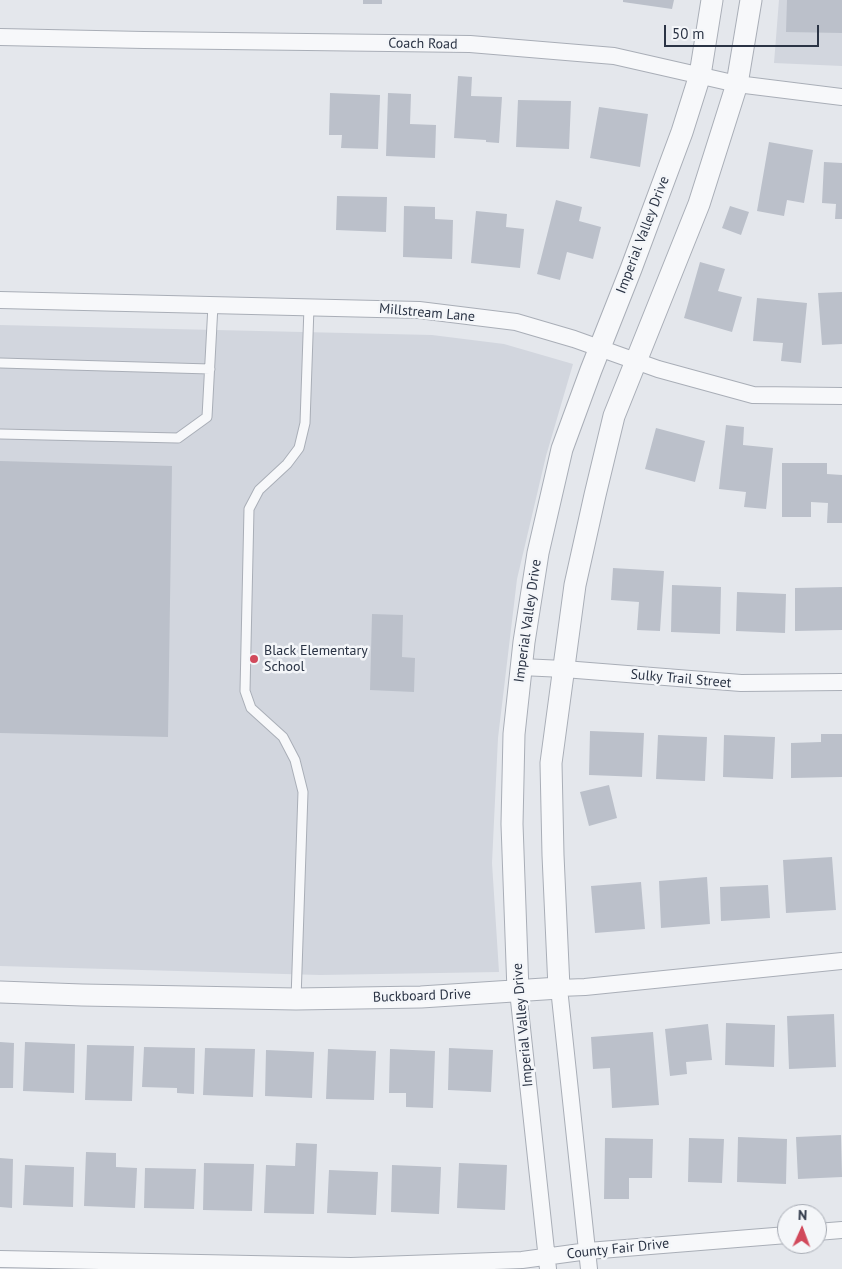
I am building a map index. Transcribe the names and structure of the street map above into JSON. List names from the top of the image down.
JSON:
{
  "streets": {
    "street": [
      "Coach Road",
      "Imperial Valley Drive",
      "Millstream Lane",
      "Sulky Trail Street",
      "Buckboard Drive",
      "County Fair Drive"
    ]
  },
  "crossings": [
    ["Coach Road", "Imperial Valley Drive"],
    ["Imperial Valley Drive", "Millstream Lane"],
    ["Imperial Valley Drive", "Sulky Trail Street"],
    ["Imperial Valley Drive", "Buckboard Drive"],
    ["Imperial Valley Drive", "County Fair Drive"]
  ],
  "places": ["Black Elementary School"],
  "scale_bar": "50 m",
  "north": "top"
}
